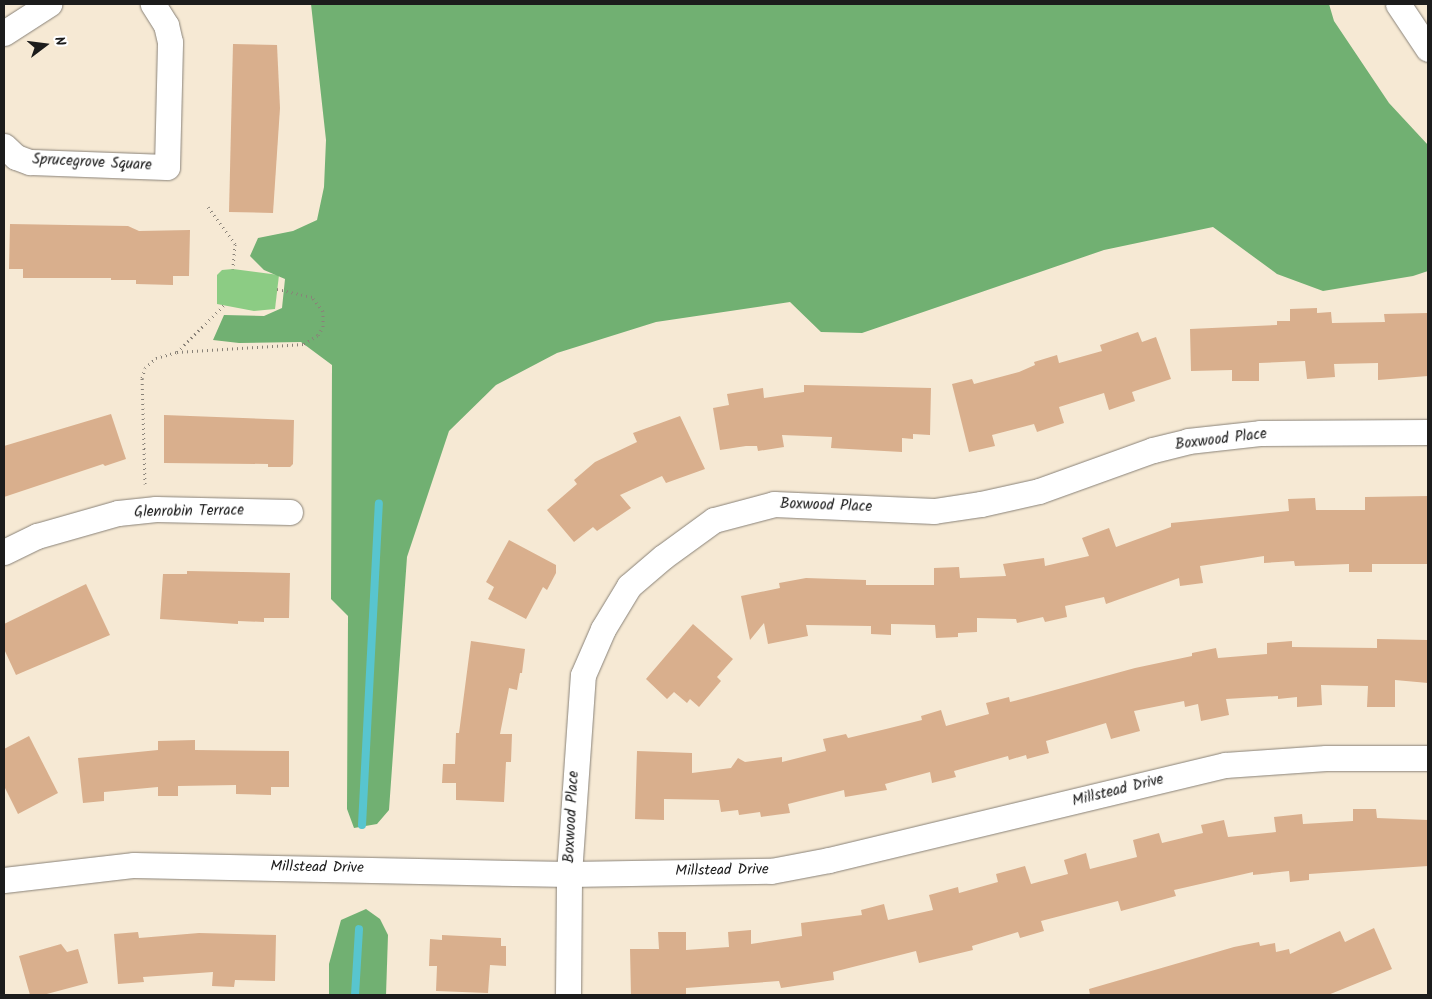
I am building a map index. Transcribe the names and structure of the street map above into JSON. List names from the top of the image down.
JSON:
{
  "streets": {
    "street": [
      "Sprucegrove Square",
      "Boxwood Place",
      "Glenrobin Terrace",
      "Millstead Drive"
    ]
  },
  "crossings": [
    ["Boxwood Place", "Millstead Drive"]
  ],
  "north": "right"
}
